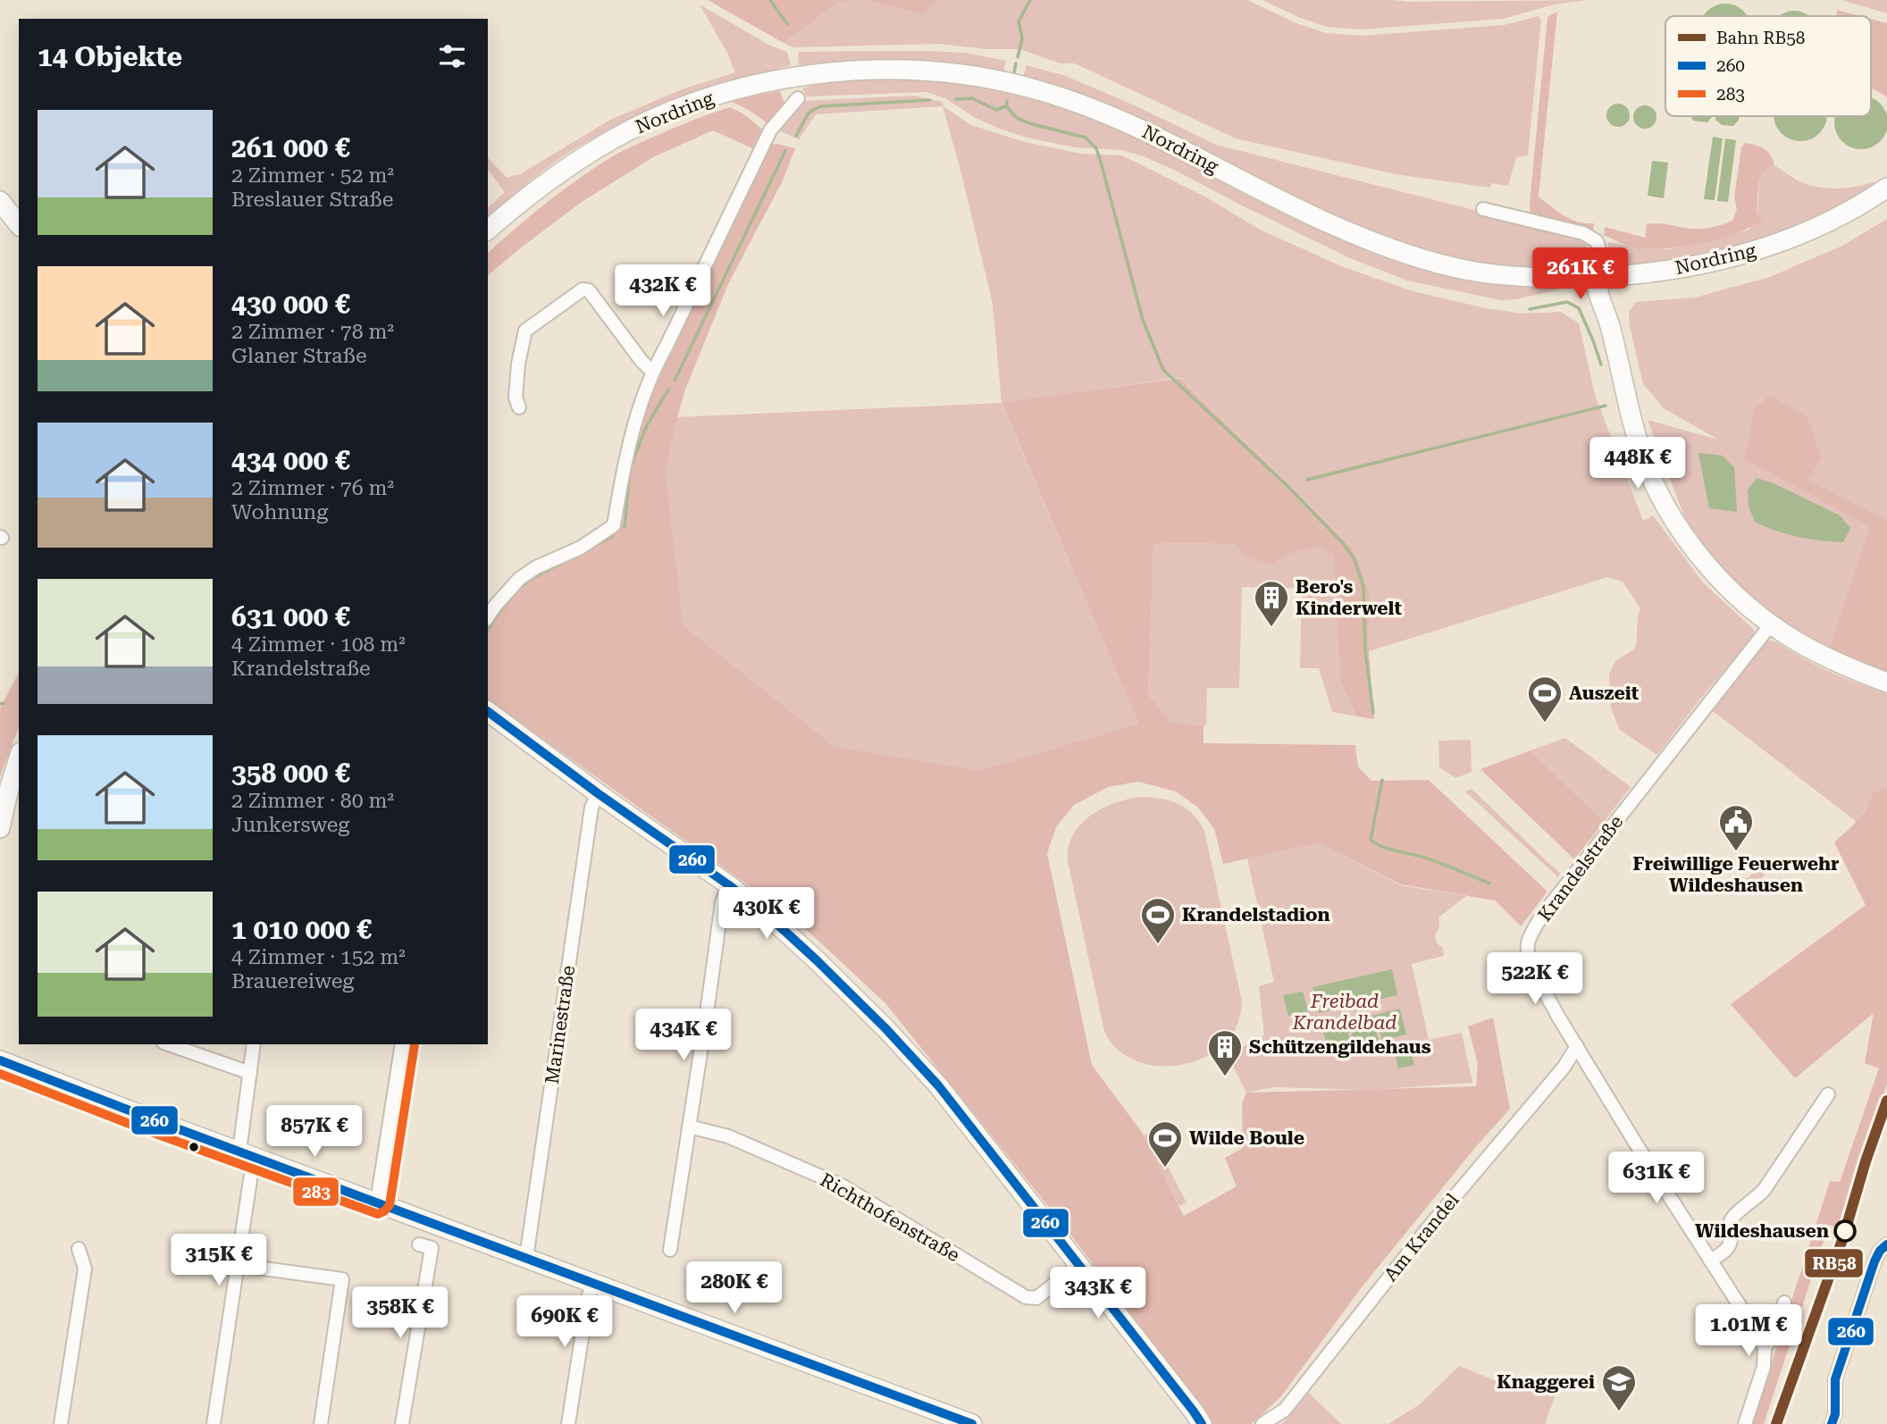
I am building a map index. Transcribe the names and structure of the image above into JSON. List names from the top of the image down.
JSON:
{
  "streets": {
    "street": [
      "Nordring",
      "Krandelstraße",
      "Marinestraße",
      "Richthofenstraße",
      "Am Krandel"
    ]
  },
  "crossings": [
    ["Krandelstraße", "Am Krandel"]
  ],
  "parks": ["Freibad Krandelbad"],
  "places": {
    "building": ["Bero's Kinderwelt", "Schützengildehaus"],
    "sports": ["Auszeit", "Krandelstadion", "Wilde Boule"],
    "public building": ["Freiwillige Feuerwehr Wildeshausen"],
    "other": ["Wildeshausen"],
    "school or university": ["Knaggerei"]
  },
  "lines": ["transit line 260", "transit line 283", "rail line RB58"],
  "legend": ["Bahn RB58", "260", "283"],
  "page": {
    "heading": "14 Objekte",
    "list": [
      {
        "name": "261 000 €",
        "note": "2 Zimmer · 52 m² · Breslauer Straße"
      },
      {
        "name": "430 000 €",
        "note": "2 Zimmer · 78 m² · Glaner Straße"
      },
      {
        "name": "434 000 €",
        "note": "2 Zimmer · 76 m² · Wohnung"
      },
      {
        "name": "631 000 €",
        "note": "4 Zimmer · 108 m² · Krandelstraße"
      },
      {
        "name": "358 000 €",
        "note": "2 Zimmer · 80 m² · Junkersweg"
      },
      {
        "name": "1 010 000 €",
        "note": "4 Zimmer · 152 m² · Brauereiweg"
      }
    ],
    "price": [
      "261K €",
      "432K €",
      "448K €",
      "430K €",
      "522K €",
      "434K €",
      "857K €",
      "631K €",
      "315K €",
      "280K €",
      "343K €",
      "358K €",
      "690K €",
      "1.01M €"
    ]
  }
}
